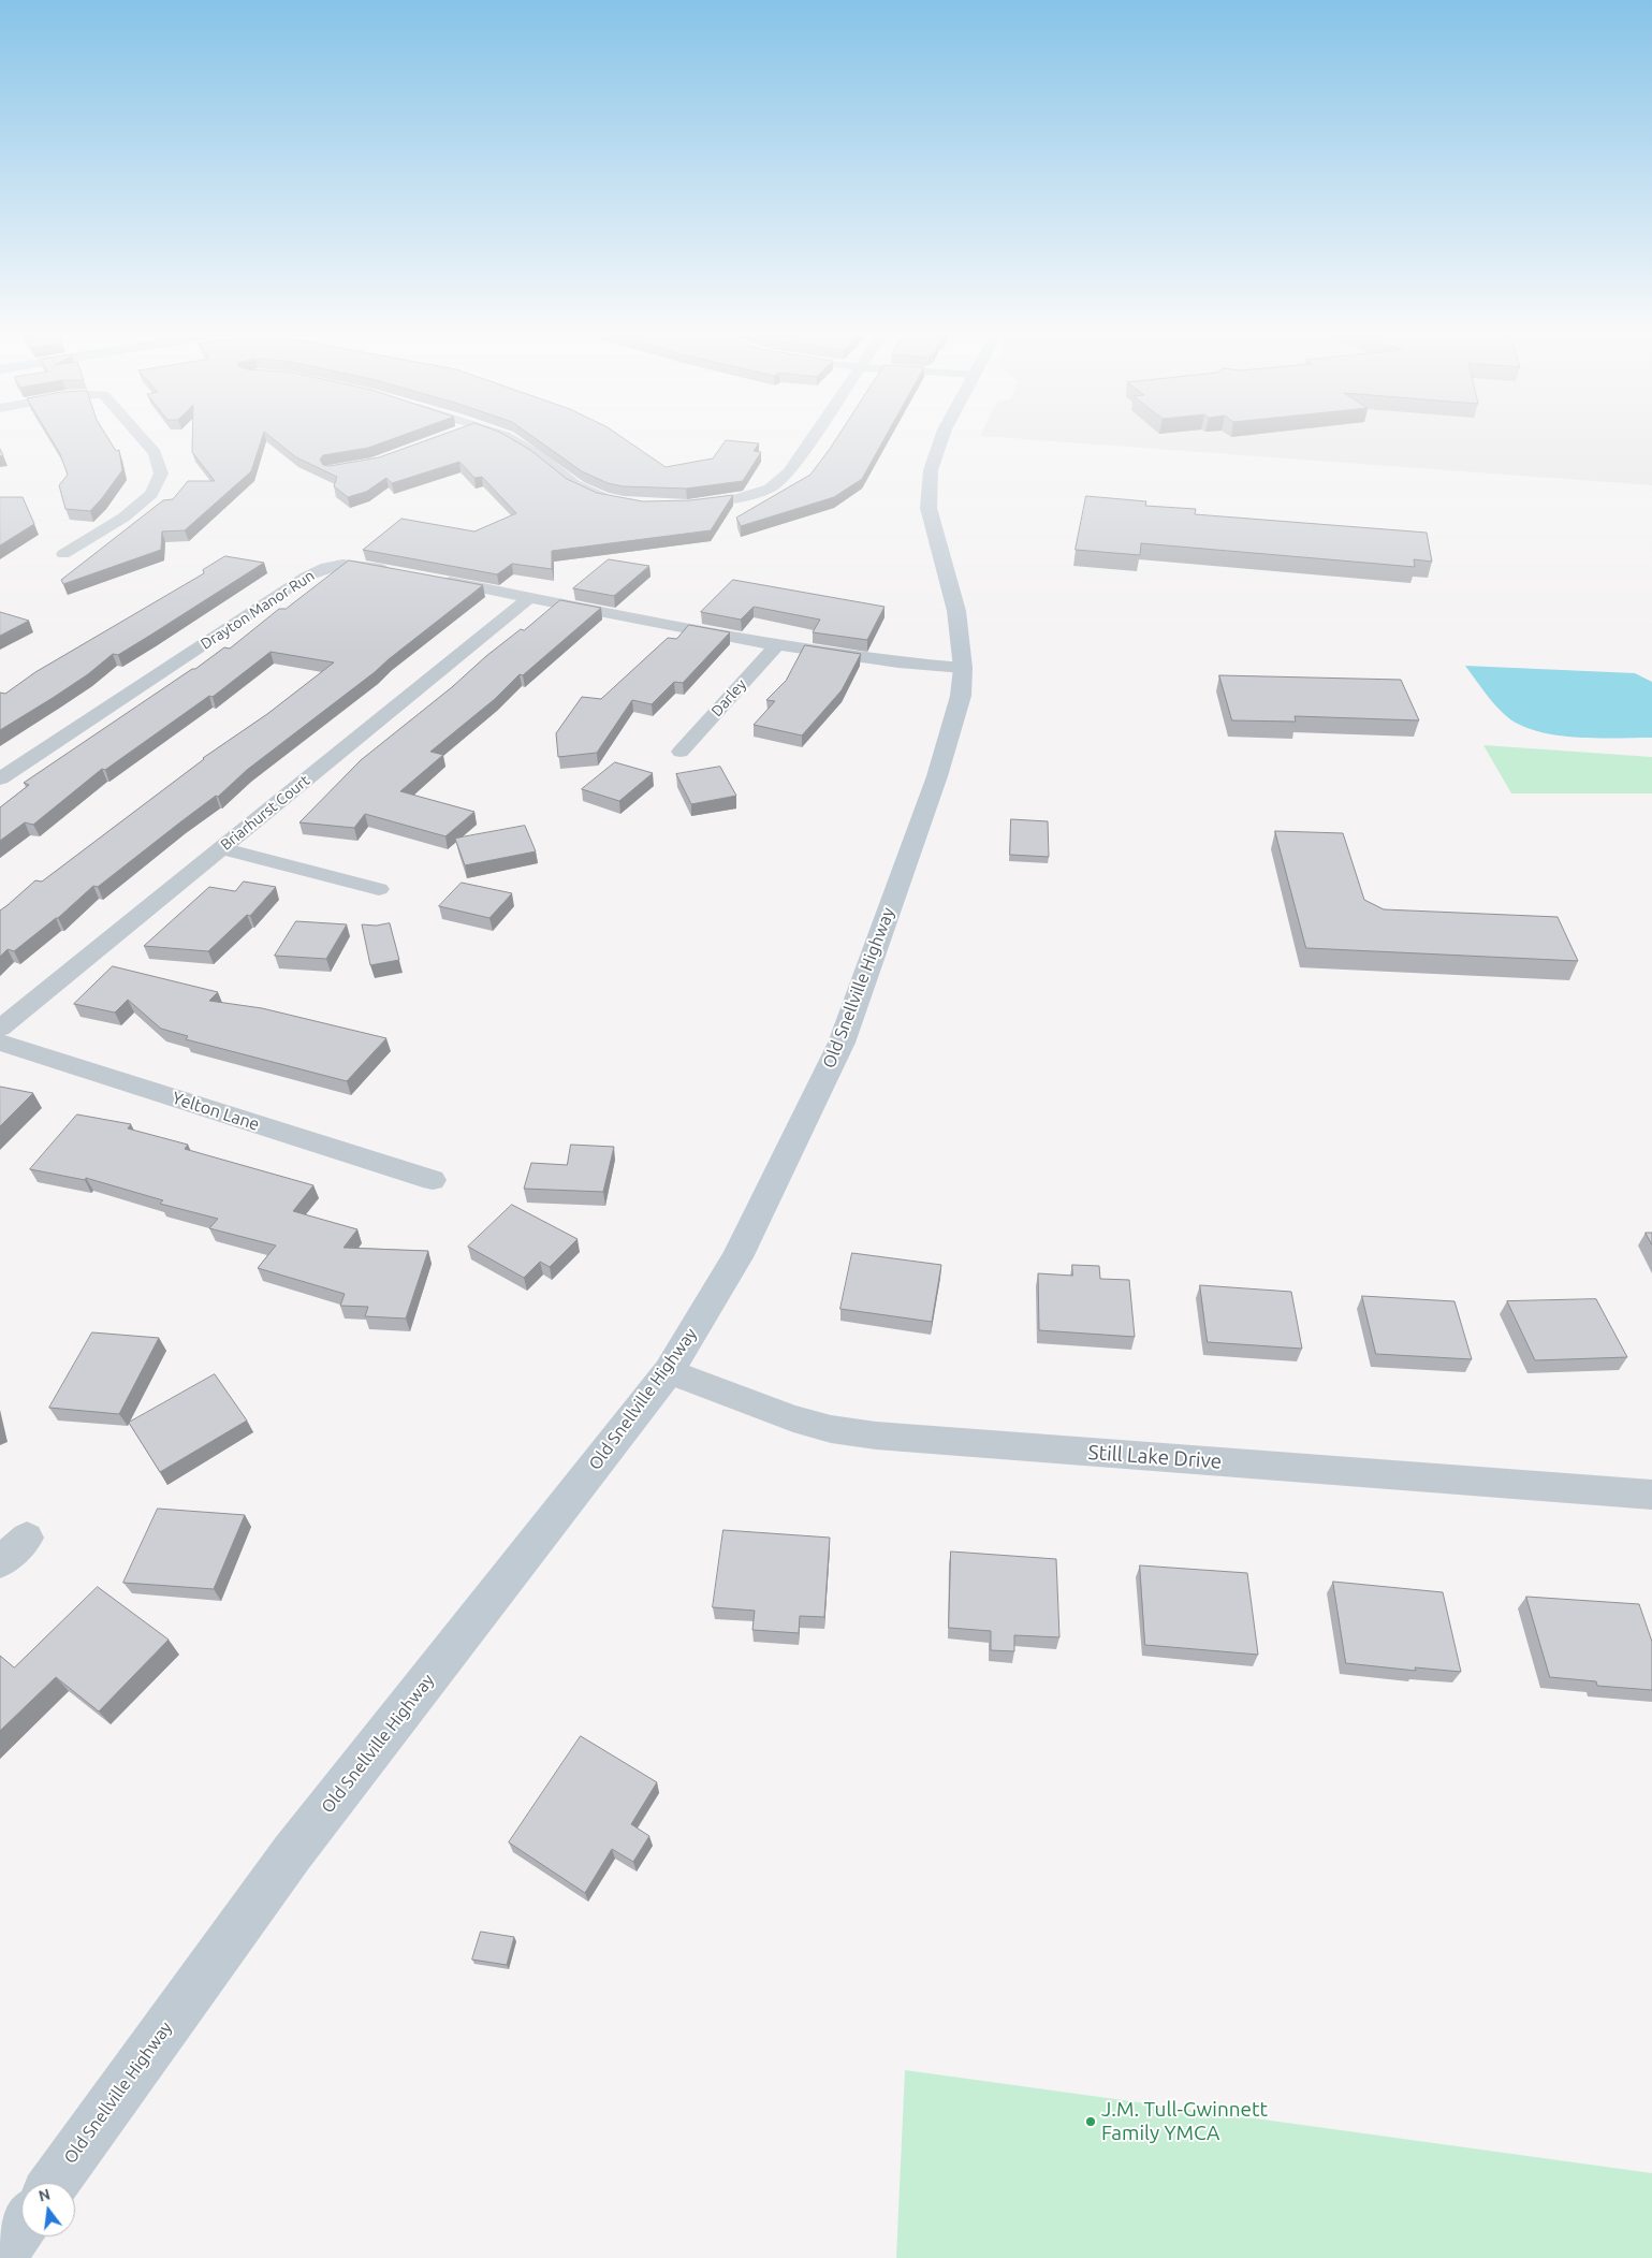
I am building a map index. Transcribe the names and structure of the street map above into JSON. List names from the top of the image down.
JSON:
{
  "streets": {
    "street": [
      "Drayton Manor Run",
      "Darley",
      "Briarhurst Court",
      "Old Snellville Highway",
      "Yelton Lane",
      "Still Lake Drive"
    ]
  },
  "crossings": [
    ["Old Snellville Highway", "Still Lake Drive"]
  ],
  "places": ["J.M. Tull-Gwinnett Family YMCA"],
  "north": "top"
}
